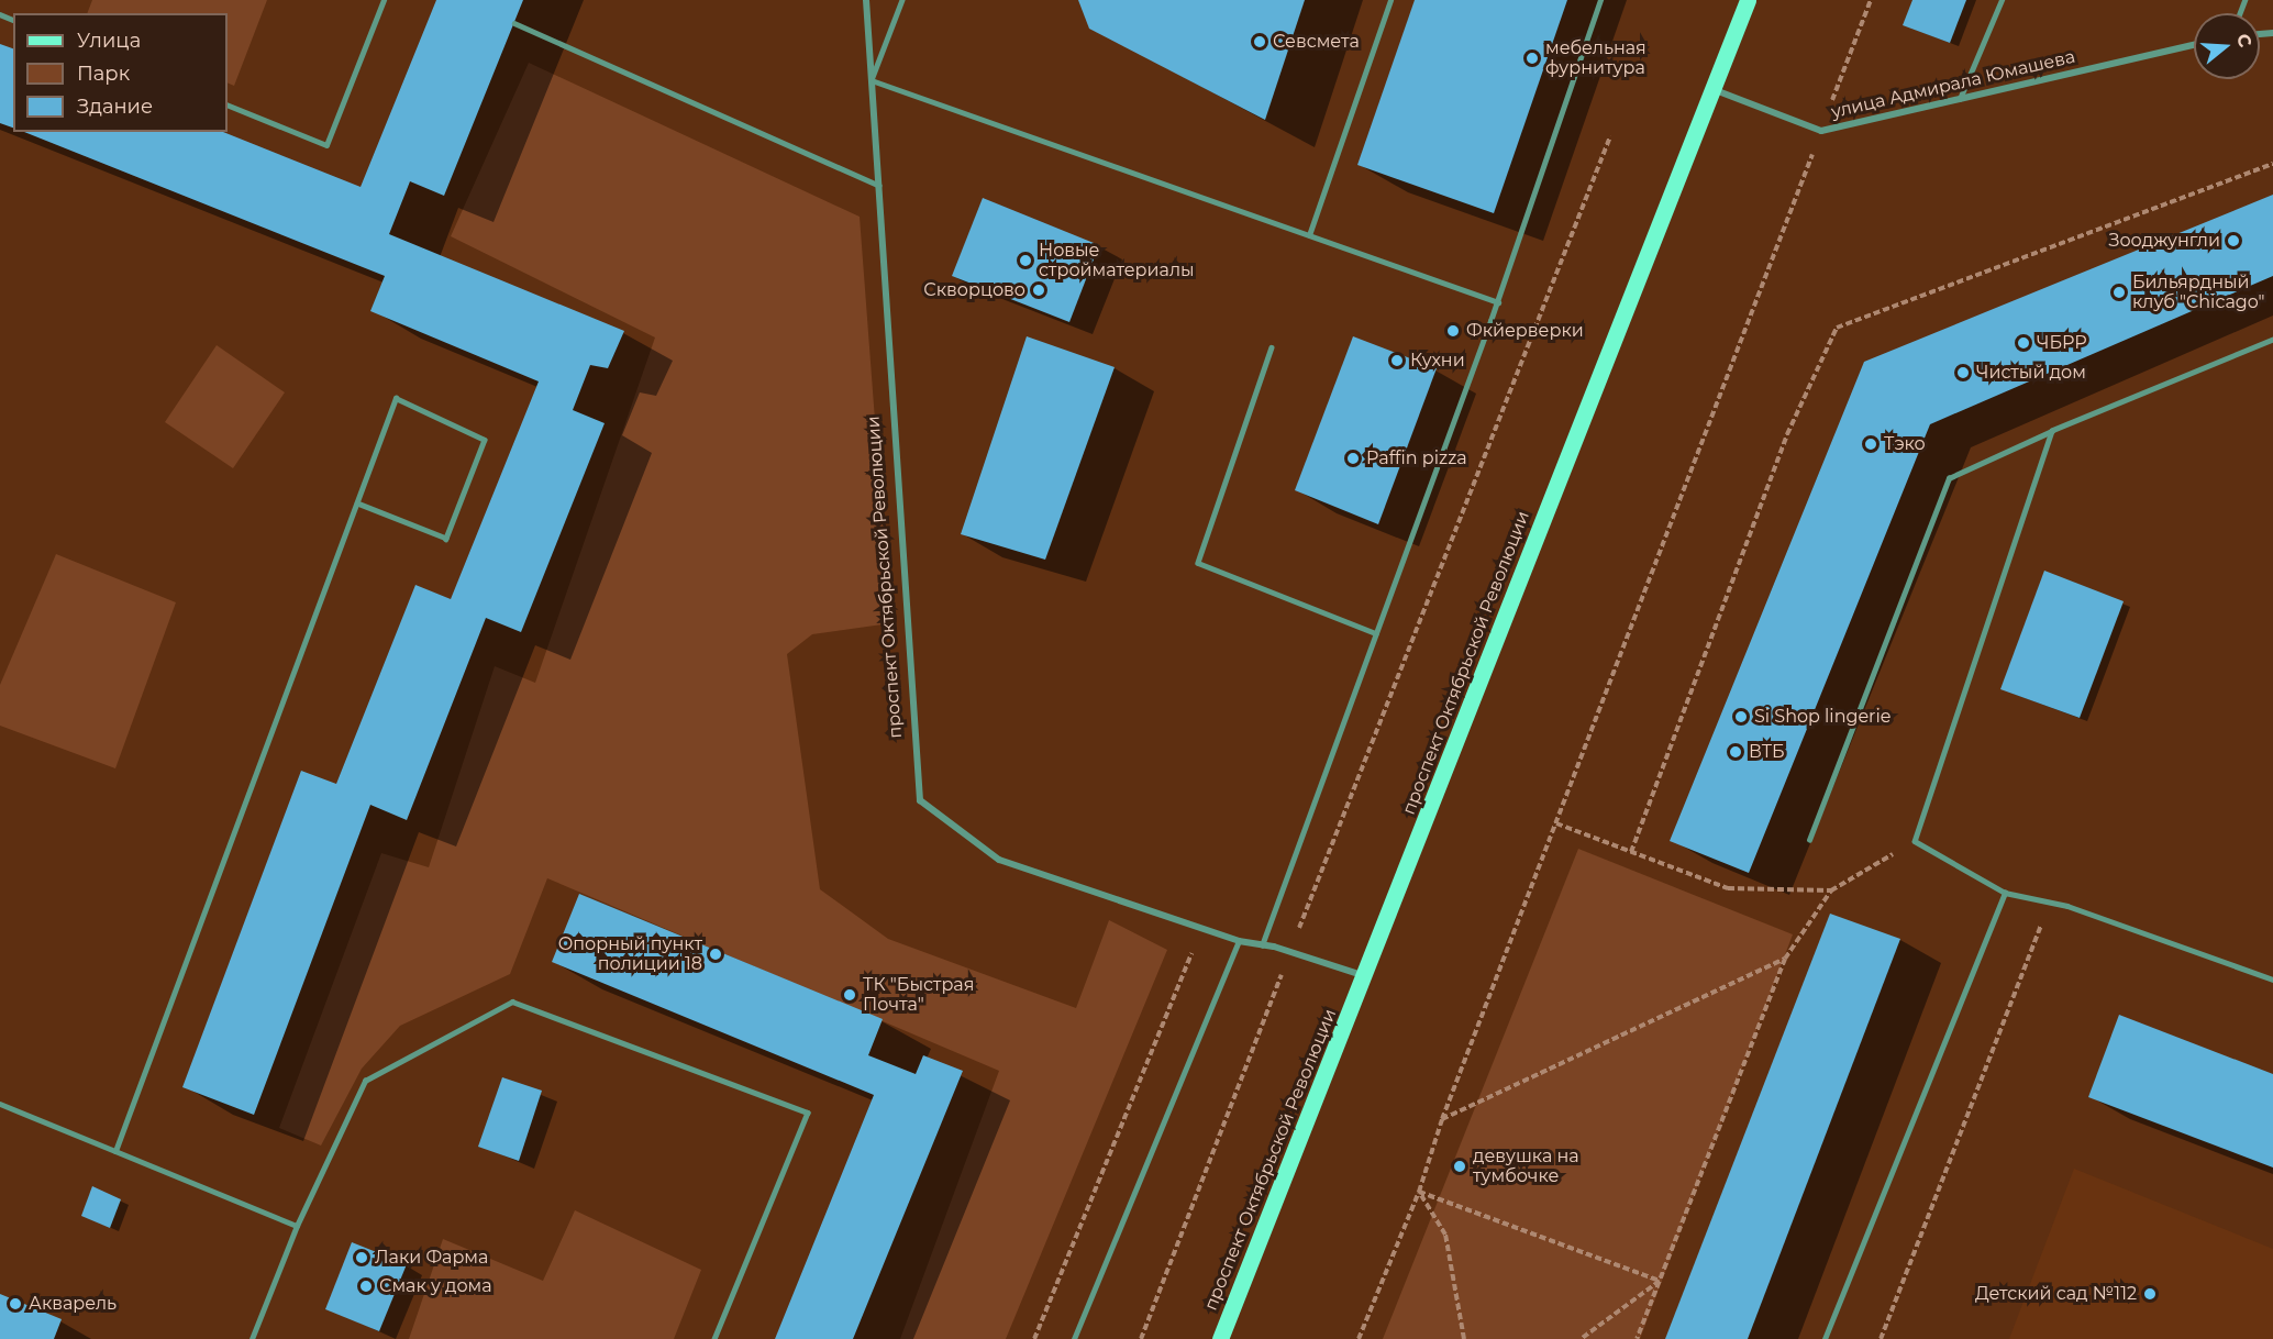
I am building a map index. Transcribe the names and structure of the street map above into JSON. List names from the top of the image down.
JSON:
{
  "streets": {
    "main road": ["проспект Октябрьской Революции"],
    "street": ["улица Адмирала Юмашева"]
  },
  "crossings": [
    ["улица Адмирала Юмашева", "проспект Октябрьской Революции"]
  ],
  "places": [
    "Севсмета",
    "мебельная фурнитура",
    "Зооджунгли",
    "Новые стройматериалы",
    "Скворцово",
    "Бильярдный клуб \"Chicago\"",
    "Фкйерверки",
    "ЧБРР",
    "Кухни",
    "Чистый дом",
    "Тэко",
    "Paffin pizza",
    "Si Shop lingerie",
    "ВТБ",
    "Опорный пункт полиции 18",
    "ТК \"Быстрая Почта\"",
    "девушка на тумбочке",
    "Лаки Фарма",
    "Смак у дома",
    "Детский сад №112",
    "Акварель"
  ],
  "legend": ["Улица", "Парк", "Здание"],
  "north": "right"
}
